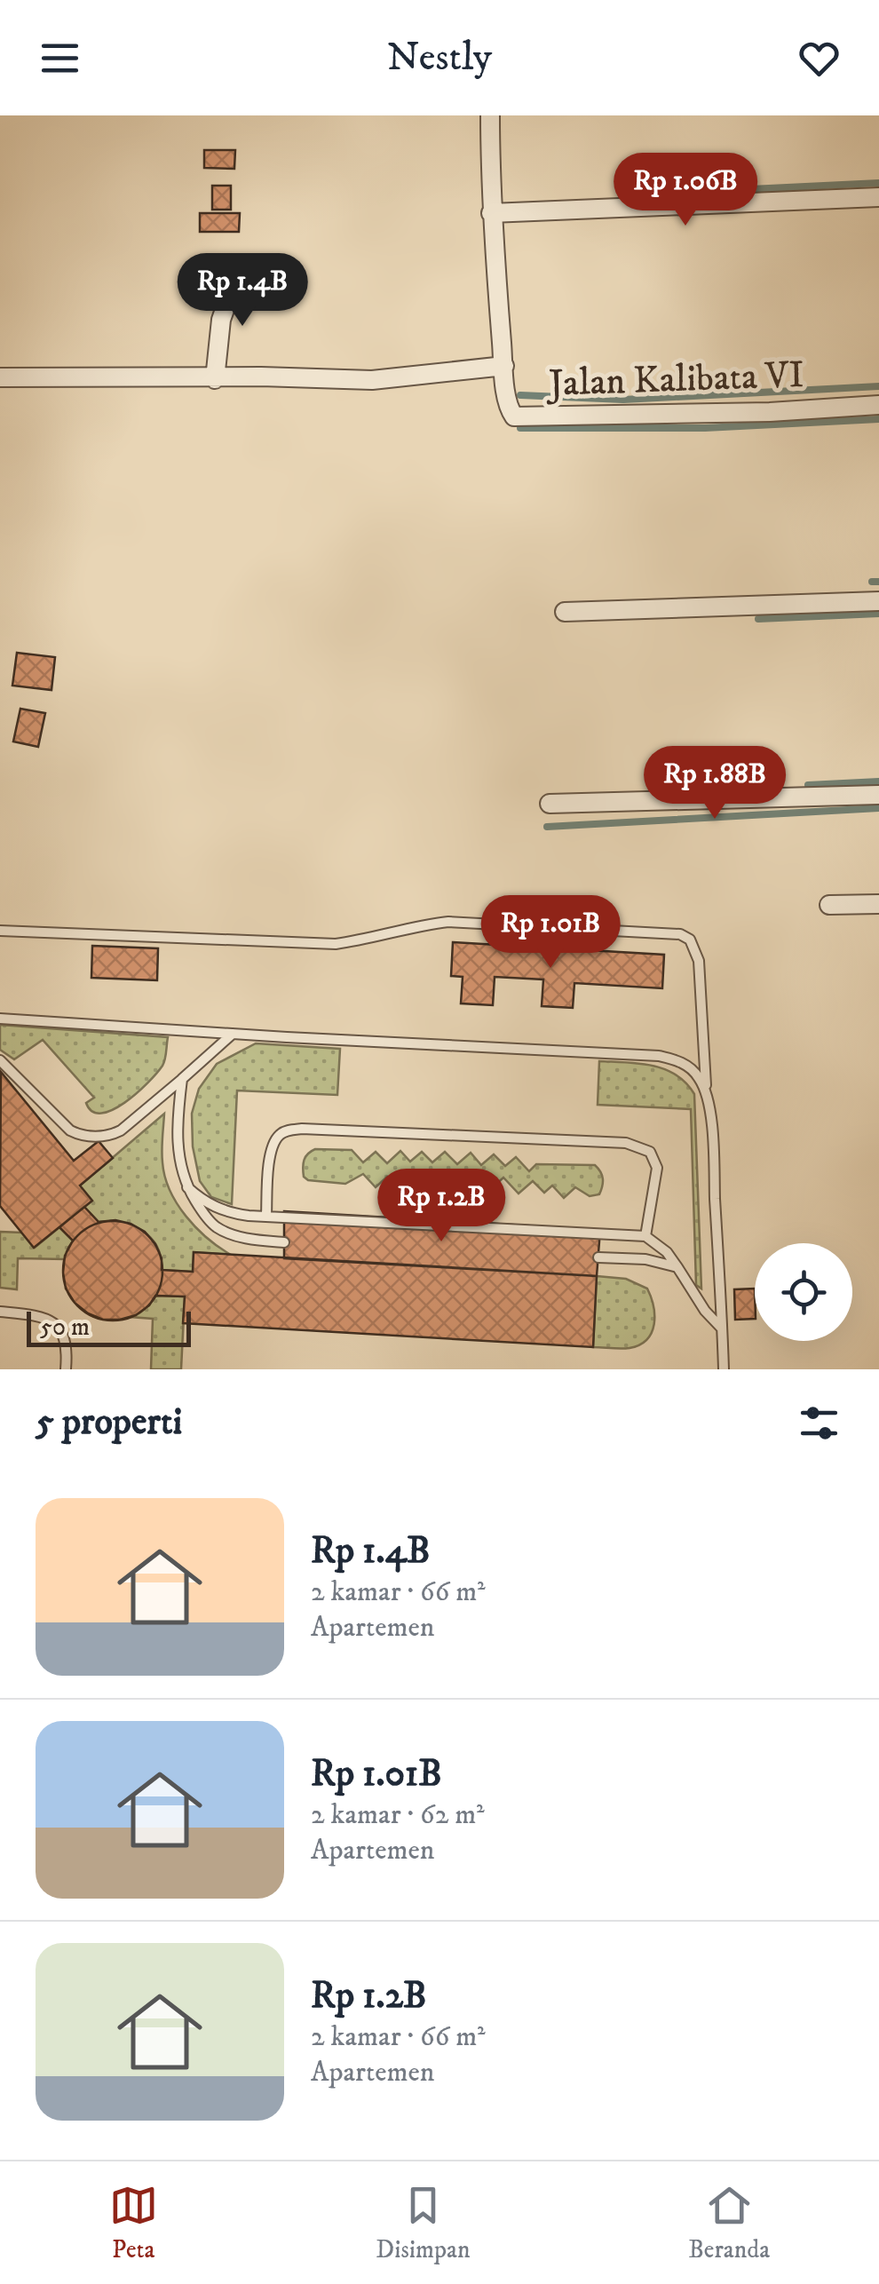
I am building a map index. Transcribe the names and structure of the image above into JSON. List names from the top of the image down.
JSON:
{
  "streets": {
    "street": ["Jalan Kalibata VI"]
  },
  "scale_bar": "50 m",
  "page": {
    "header": "Nestly",
    "price": [
      "Rp 1.06B",
      "Rp 1.4B",
      "Rp 1.88B",
      "Rp 1.01B",
      "Rp 1.2B"
    ],
    "scale": "50 m",
    "heading": "5 properti",
    "list": [
      {
        "name": "Rp 1.4B",
        "note": "2 kamar · 66 m² · Apartemen"
      },
      {
        "name": "Rp 1.01B",
        "note": "2 kamar · 62 m² · Apartemen"
      },
      {
        "name": "Rp 1.2B",
        "note": "2 kamar · 66 m² · Apartemen"
      }
    ],
    "tabs": ["Peta", "Disimpan", "Beranda"]
  }
}
